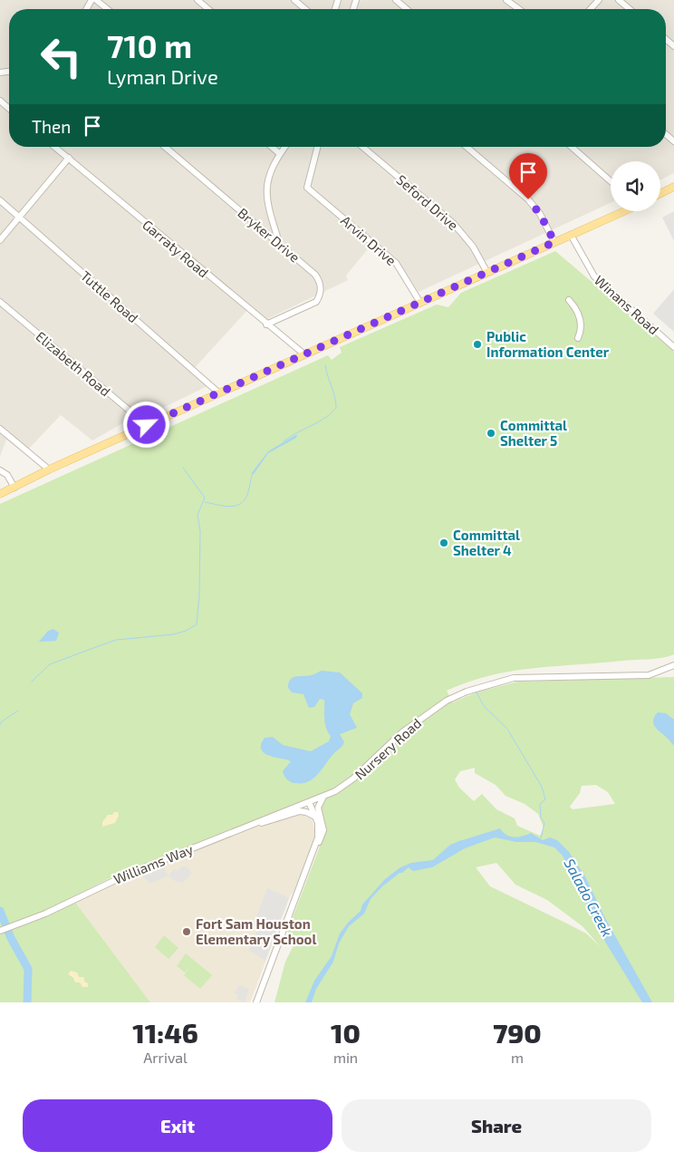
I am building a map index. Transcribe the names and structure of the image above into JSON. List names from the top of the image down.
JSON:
{
  "streets": {
    "street": [
      "Seford Drive",
      "Bryker Drive",
      "Arvin Drive",
      "Garraty Road",
      "Tuttle Road",
      "Winans Road",
      "Elizabeth Road",
      "Nursery Road",
      "Williams Way"
    ]
  },
  "crossings": [
    ["Bryker Drive", "Garraty Road"],
    ["Nursery Road", "Williams Way"]
  ],
  "water": ["Salado Creek"],
  "places": [
    "Public Information Center",
    "Committal Shelter 5",
    "Committal Shelter 4",
    "Fort Sam Houston Elementary School"
  ],
  "page": {
    "turn": ["710 m", "Lyman Drive"],
    "then": "Then",
    "eta": [
      "11:46",
      "Arrival",
      "10",
      "min",
      "790",
      "m"
    ],
    "buttons": ["Exit", "Share"]
  }
}
